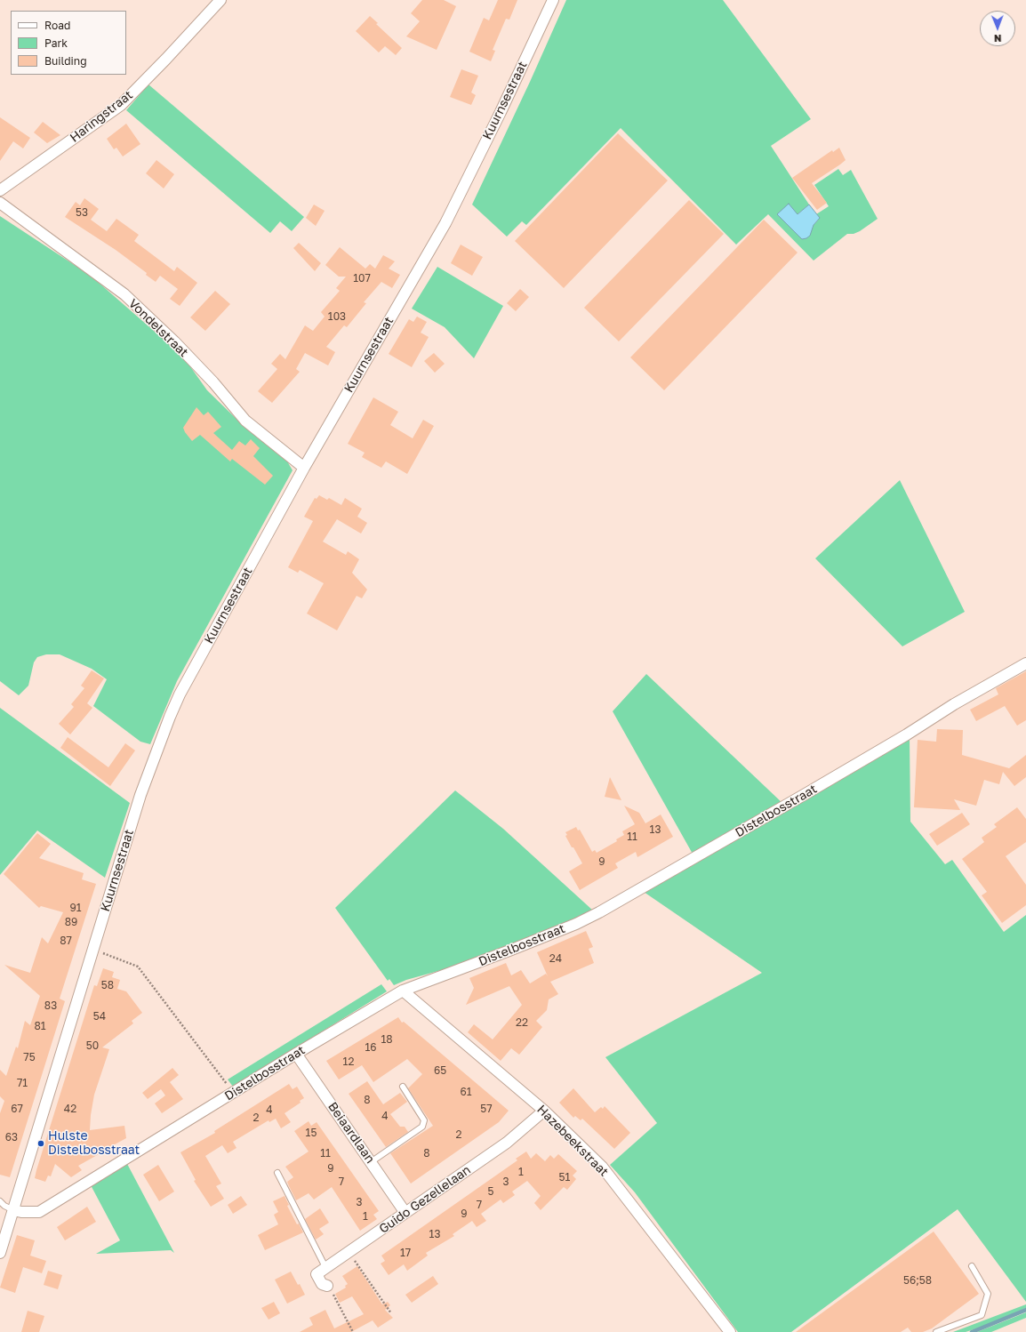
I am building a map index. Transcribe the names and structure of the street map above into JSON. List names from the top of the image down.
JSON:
{
  "streets": {
    "street": [
      "Kuurnsestraat",
      "Haringstraat",
      "Vondelstraat",
      "Distelbosstraat",
      "Beiaardlaan",
      "Hazebeekstraat",
      "Guido Gezellelaan"
    ]
  },
  "crossings": [
    ["Kuurnsestraat", "Vondelstraat"],
    ["Kuurnsestraat", "Distelbosstraat"],
    ["Distelbosstraat", "Beiaardlaan"],
    ["Distelbosstraat", "Hazebeekstraat"],
    ["Beiaardlaan", "Guido Gezellelaan"],
    ["Hazebeekstraat", "Guido Gezellelaan"]
  ],
  "places": ["Hulste Distelbosstraat"],
  "house_numbers": [
    "53",
    "107",
    "103",
    "13",
    "11",
    "9",
    "91",
    "89",
    "87",
    "24",
    "58",
    "83",
    "54",
    "22",
    "81",
    "18",
    "50",
    "16",
    "75",
    "12",
    "65",
    "71",
    "61",
    "8",
    "67",
    "42",
    "57",
    "4",
    "4",
    "2",
    "15",
    "2",
    "63",
    "11",
    "8",
    "9",
    "1",
    "51",
    "7",
    "3",
    "5",
    "3",
    "7",
    "9",
    "1",
    "13",
    "17",
    "56;58"
  ],
  "legend": ["Road", "Park", "Building"],
  "north": "bottom"
}
